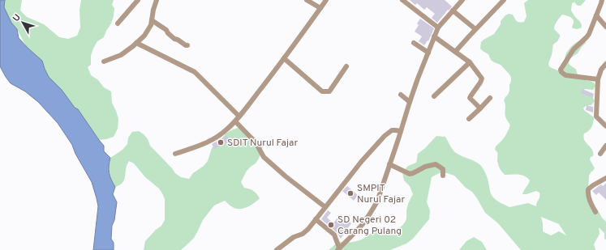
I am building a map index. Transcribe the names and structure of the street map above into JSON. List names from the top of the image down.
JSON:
{
  "places": ["SDIT Nurul Fajar", "SMPIT Nurul Fajar", "SD Negeri 02 Carang Pulang"],
  "north": "top left"
}
